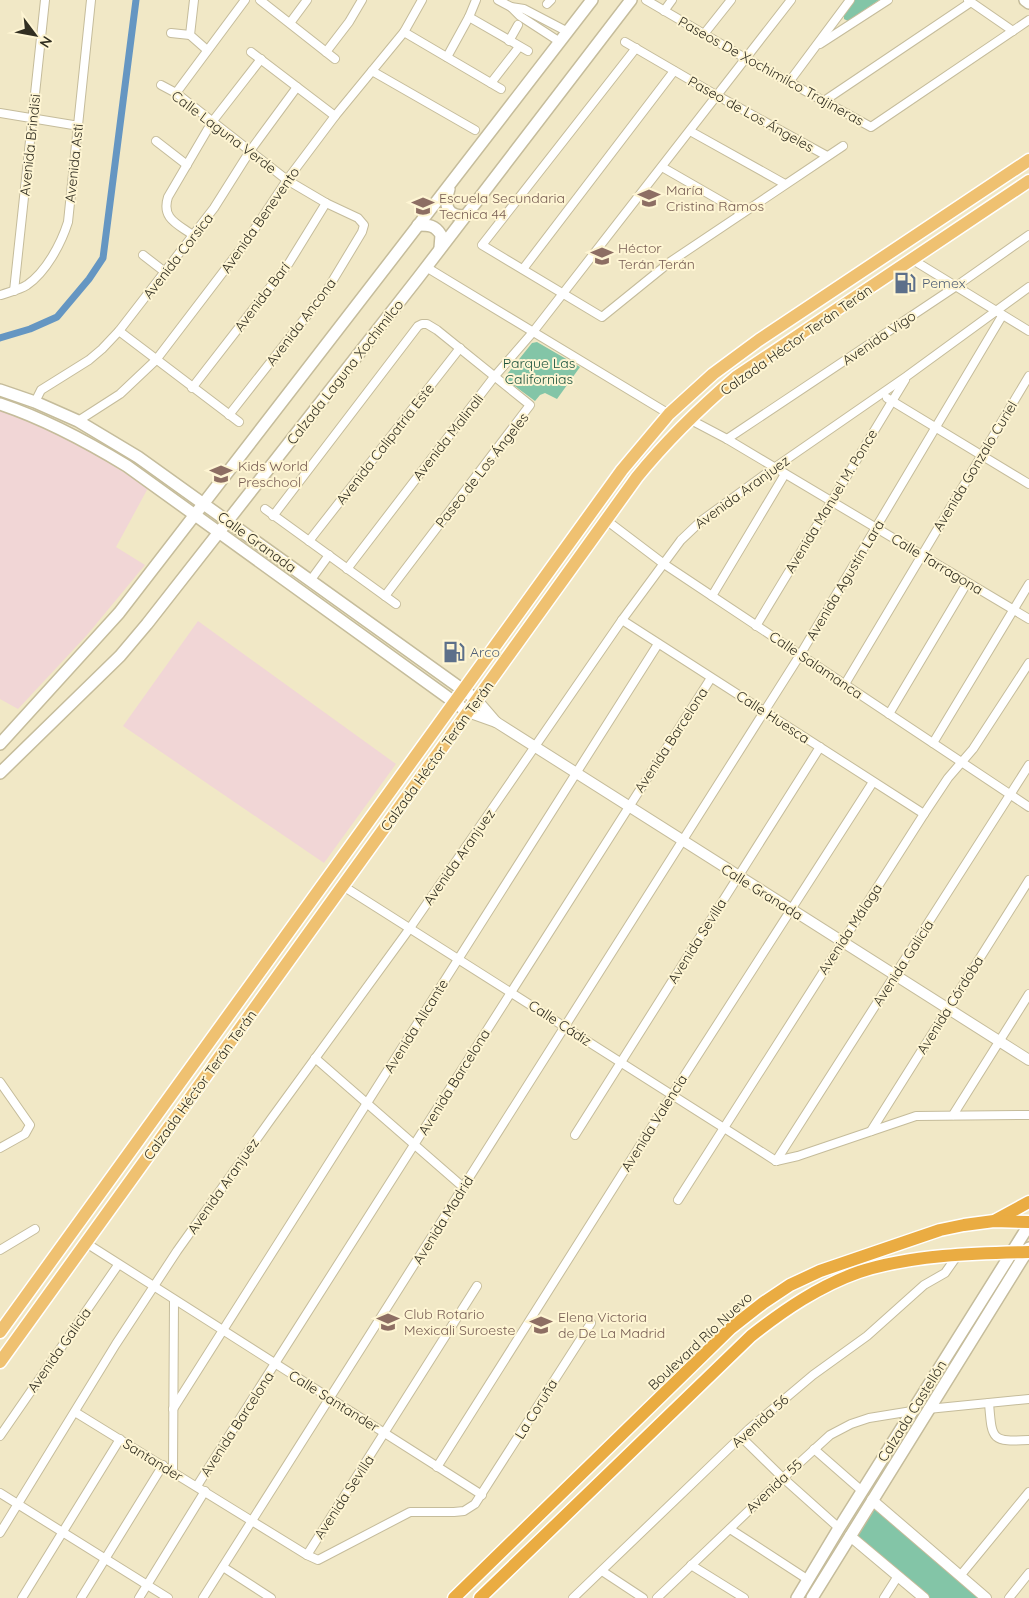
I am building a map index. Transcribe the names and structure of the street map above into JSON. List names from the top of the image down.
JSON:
{
  "streets": {
    "highway": ["Boulevard Río Nuevo"],
    "main road": [
      "Calzada Héctor Terán Terán",
      "Calzada Laguna Xochimilco",
      "Calle Granada",
      "Calzada Castellón"
    ],
    "street": [
      "Paseos De Xochimilco Trajineras",
      "Paseo de Los Ángeles",
      "Calle Laguna Verde",
      "Avenida Brindisi",
      "Avenida Asti",
      "Avenida Benevento",
      "Avenida Corsica",
      "Avenida Barí",
      "Avenida Ancona",
      "Avenida Vigo",
      "Avenida Malinali",
      "Avenida Calipatria Este",
      "Avenida Gonzalo Curiel",
      "Avenida Aranjuez",
      "Avenida Manuel M. Ponce",
      "Calle Tarragona",
      "Avenida Agustín Lara",
      "Calle Salamanca",
      "Calle Huesca",
      "Avenida Barcelona",
      "Avenida Málaga",
      "Avenida Sevilla",
      "Avenida Galicia",
      "Avenida Córdoba",
      "Calle Cádiz",
      "Avenida Alicante",
      "Avenida Valencia",
      "Avenida Madrid",
      "Calle Santander",
      "La Coruña",
      "Avenida 56",
      "Santander",
      "Avenida 55"
    ]
  },
  "crossings": [
    ["Paseos De Xochimilco Trajineras", "Avenida Malinali"],
    ["Paseo de Los Ángeles", "Avenida Malinali"],
    ["Paseo de Los Ángeles", "Avenida Calipatria Este"],
    ["Calle Laguna Verde", "Avenida Benevento"],
    ["Calle Laguna Verde", "Avenida Corsica"],
    ["Calle Laguna Verde", "Avenida Barí"],
    ["Calle Laguna Verde", "Avenida Ancona"],
    ["Avenida Brindisi", "Avenida Asti"],
    ["Avenida Benevento", "Calle Granada"],
    ["Avenida Corsica", "Calle Granada"],
    ["Avenida Vigo", "Calle Tarragona"],
    ["Calzada Héctor Terán Terán", "Calle Granada"],
    ["Calzada Héctor Terán Terán", "Calle Tarragona"],
    ["Calzada Héctor Terán Terán", "Calle Salamanca"],
    ["Calzada Héctor Terán Terán", "Calle Cádiz"],
    ["Calzada Héctor Terán Terán", "Calle Santander"],
    ["Calzada Laguna Xochimilco", "Calle Granada"],
    ["Avenida Gonzalo Curiel", "Calle Tarragona"],
    ["Avenida Gonzalo Curiel", "Calle Salamanca"],
    ["Avenida Aranjuez", "Avenida Manuel M. Ponce"],
    ["Avenida Aranjuez", "Calle Granada"],
    ["Avenida Aranjuez", "Calle Tarragona"],
    ["Avenida Aranjuez", "Calle Salamanca"],
    ["Avenida Aranjuez", "Calle Huesca"],
    ["Avenida Aranjuez", "Calle Cádiz"],
    ["Avenida Aranjuez", "Calle Santander"],
    ["Avenida Aranjuez", "Santander"],
    ["Avenida Manuel M. Ponce", "Calle Tarragona"],
    ["Avenida Manuel M. Ponce", "Calle Salamanca"],
    ["Calle Granada", "Avenida Agustín Lara"],
    ["Calle Granada", "Avenida Barcelona"],
    ["Calle Granada", "Avenida Málaga"],
    ["Calle Granada", "Avenida Sevilla"],
    ["Calle Granada", "Avenida Galicia"],
    ["Calle Granada", "Avenida Córdoba"],
    ["Calle Granada", "Avenida Alicante"],
    ["Calle Granada", "Avenida Valencia"],
    ["Calle Granada", "Avenida Madrid"],
    ["Calle Tarragona", "Avenida Agustín Lara"],
    ["Avenida Agustín Lara", "Calle Salamanca"],
    ["Avenida Agustín Lara", "Calle Huesca"],
    ["Avenida Agustín Lara", "Avenida Madrid"],
    ["Calle Salamanca", "Avenida Málaga"],
    ["Calle Salamanca", "Avenida Galicia"],
    ["Calle Huesca", "Avenida Barcelona"],
    ["Calle Huesca", "Avenida Málaga"],
    ["Calle Huesca", "Avenida Sevilla"],
    ["Calle Huesca", "Avenida Alicante"],
    ["Calle Huesca", "Avenida Valencia"],
    ["Avenida Barcelona", "Calle Cádiz"],
    ["Avenida Barcelona", "Calle Santander"],
    ["Avenida Barcelona", "Santander"],
    ["Avenida Málaga", "Calle Cádiz"],
    ["Avenida Sevilla", "Calle Cádiz"],
    ["Avenida Sevilla", "Calle Santander"],
    ["Avenida Sevilla", "La Coruña"],
    ["Avenida Sevilla", "Santander"],
    ["Avenida Galicia", "Calle Cádiz"],
    ["Avenida Galicia", "Calle Santander"],
    ["Calle Cádiz", "Avenida Alicante"],
    ["Calle Cádiz", "Avenida Valencia"],
    ["Calle Cádiz", "Avenida Madrid"],
    ["Avenida Alicante", "Calle Santander"],
    ["Avenida Valencia", "Calle Santander"],
    ["Avenida Madrid", "Calle Santander"],
    ["Avenida Madrid", "Santander"],
    ["Boulevard Río Nuevo", "Calzada Castellón"],
    ["Calle Santander", "La Coruña"],
    ["La Coruña", "Santander"],
    ["Calzada Castellón", "Avenida 55"]
  ],
  "parks": ["Parque Las Californias"],
  "places": {
    "school or university": [
      "María Cristina Ramos",
      "Escuela Secundaria Tecnica 44",
      "Héctor Terán Terán",
      "Kids World Preschool",
      "Club Rotario Mexicali Suroeste",
      "Elena Victoria de De La Madrid"
    ],
    "fuel station": ["Pemex", "Arco"]
  },
  "north": "bottom right"
}
